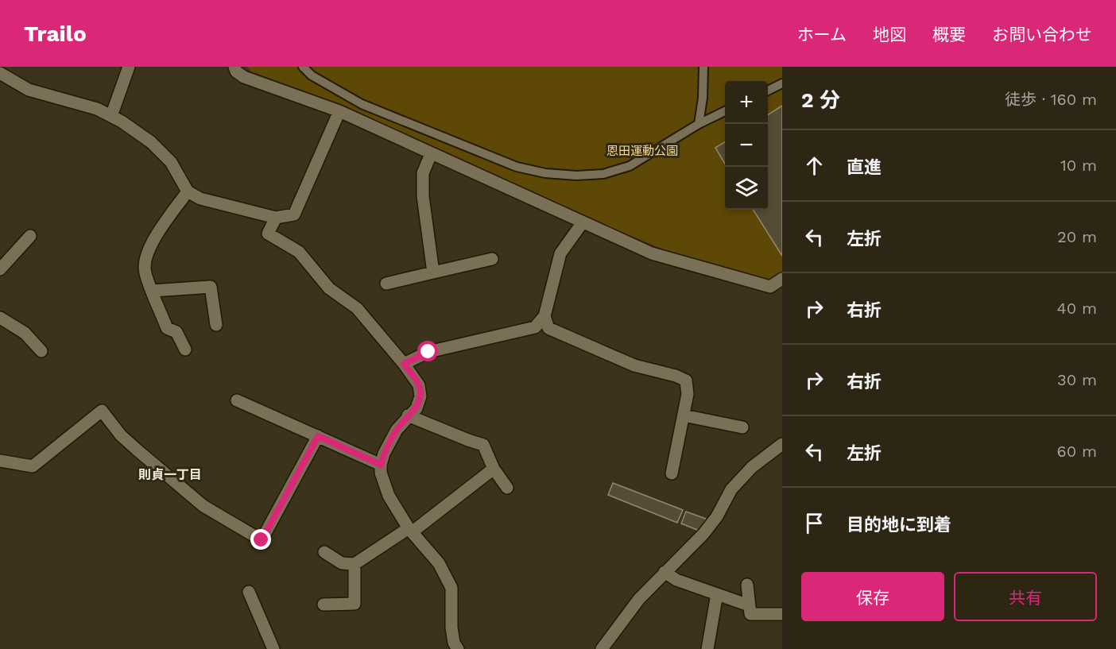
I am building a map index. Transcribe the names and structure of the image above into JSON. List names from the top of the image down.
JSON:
{
  "districts": ["則貞一丁目"],
  "parks": ["恩田運動公園"],
  "page": {
    "header": "Trailo",
    "nav": [
      "ホーム",
      "地図",
      "概要",
      "お問い合わせ"
    ],
    "heading": ["2 分", "徒歩 · 160 m"],
    "map_buttons": ["+", "−"],
    "list": [
      ["直進", "10 m"],
      ["左折", "20 m"],
      ["右折", "40 m"],
      ["右折", "30 m"],
      ["左折", "60 m"],
      "目的地に到着"
    ],
    "buttons": ["保存", "共有"]
  }
}
